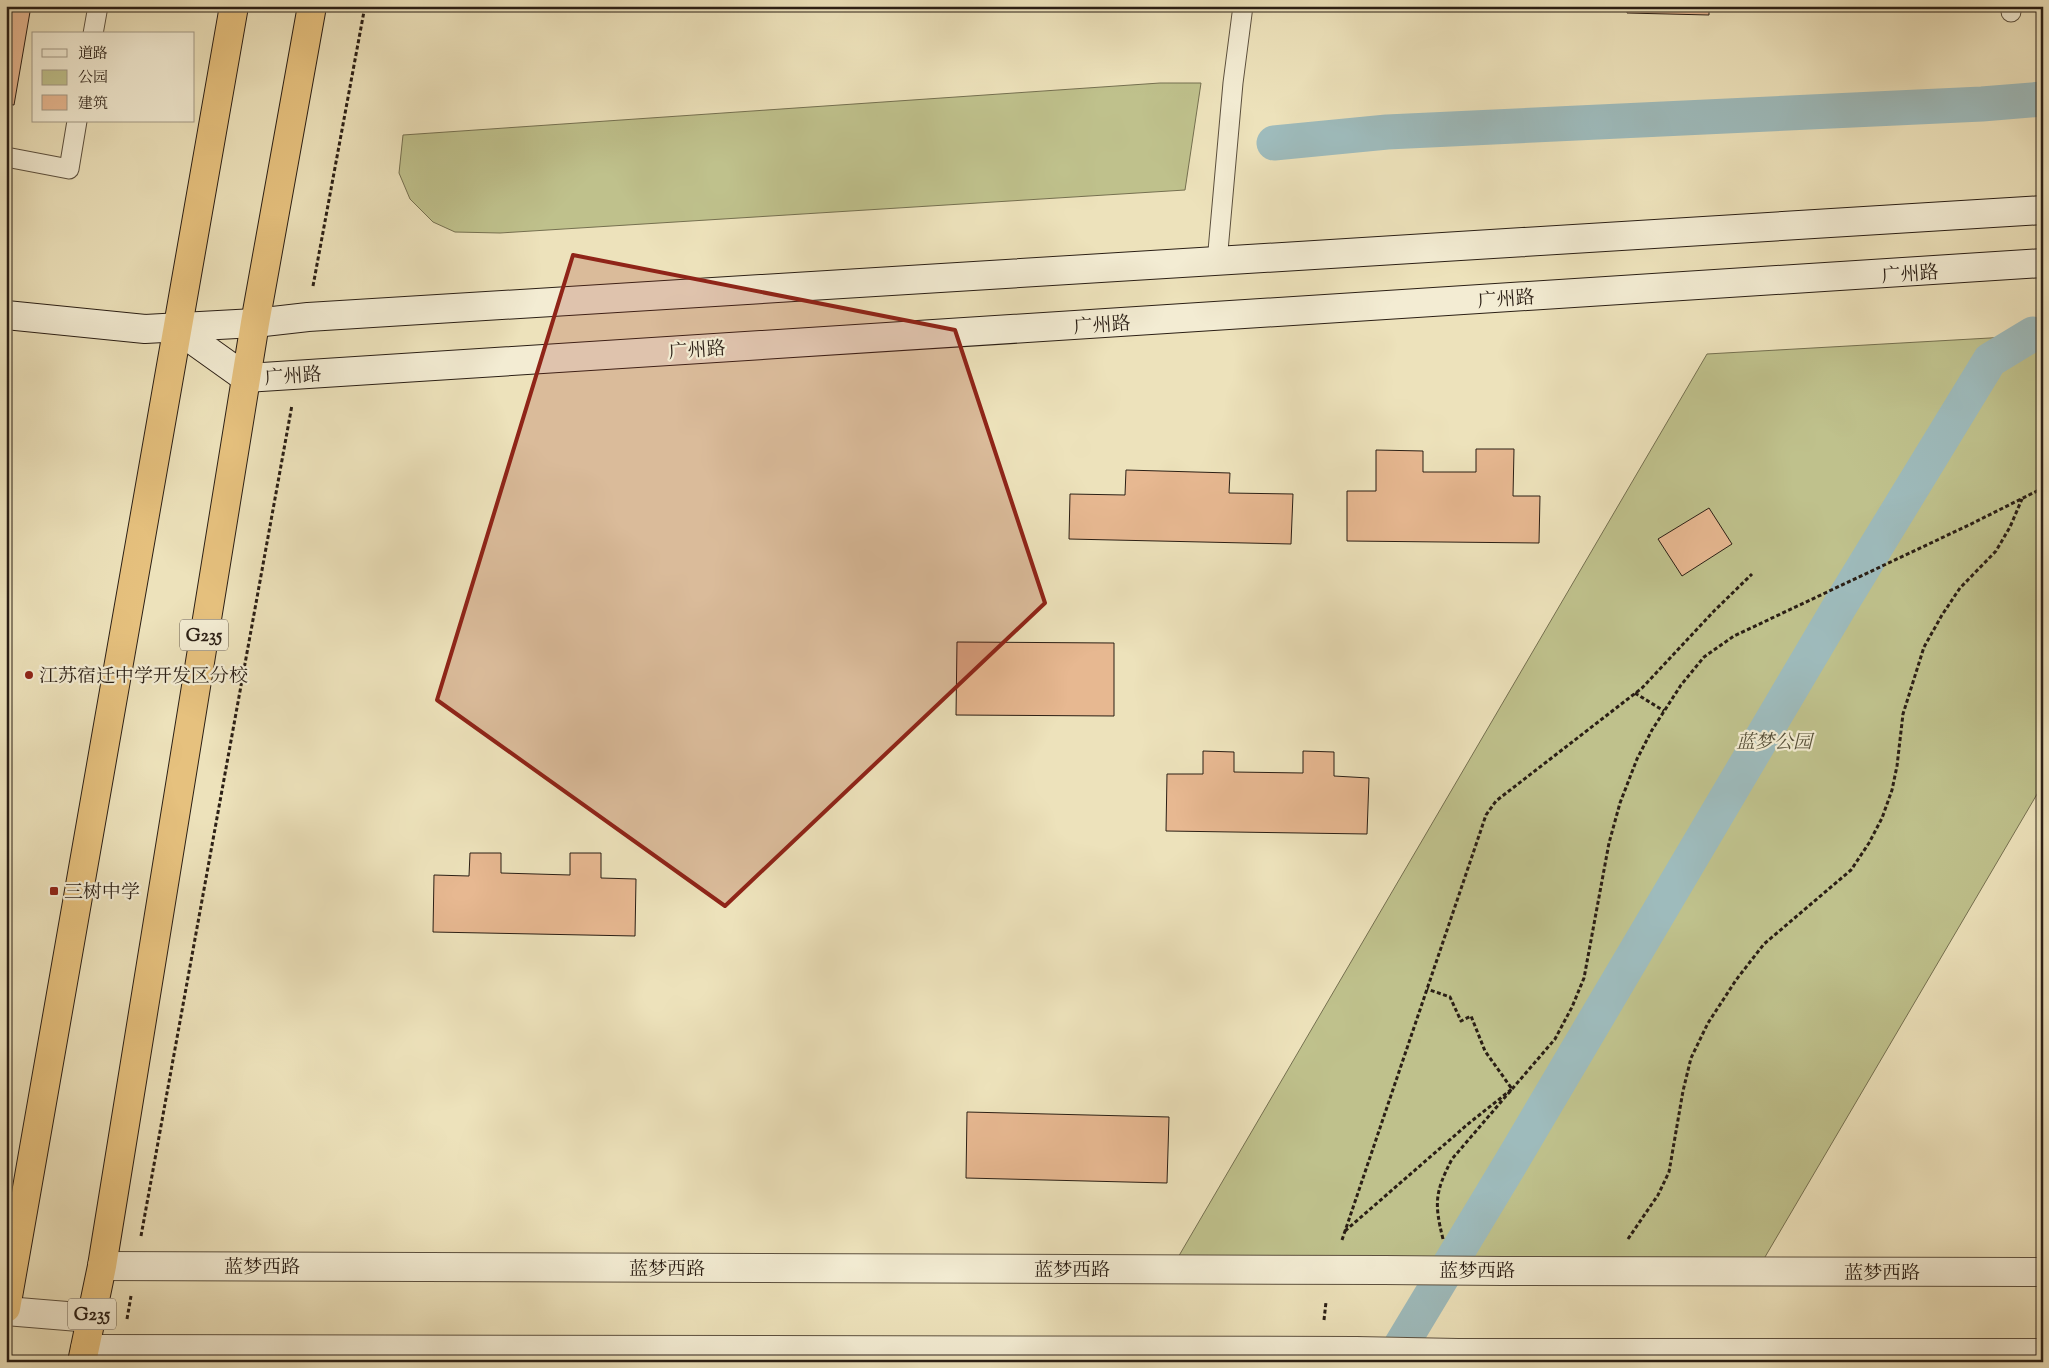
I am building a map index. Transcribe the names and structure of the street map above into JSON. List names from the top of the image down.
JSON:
{
  "streets": {
    "highway": ["G235"],
    "street": ["广州路", "蓝梦西路"]
  },
  "crossings": [
    ["广州路", "G235"],
    ["G235", "蓝梦西路"]
  ],
  "parks": ["蓝梦公园"],
  "places": {
    "other": ["江苏宿迁中学开发区分校"],
    "transit": ["三树中学"]
  },
  "legend": ["道路", "公园", "建筑"]
}
